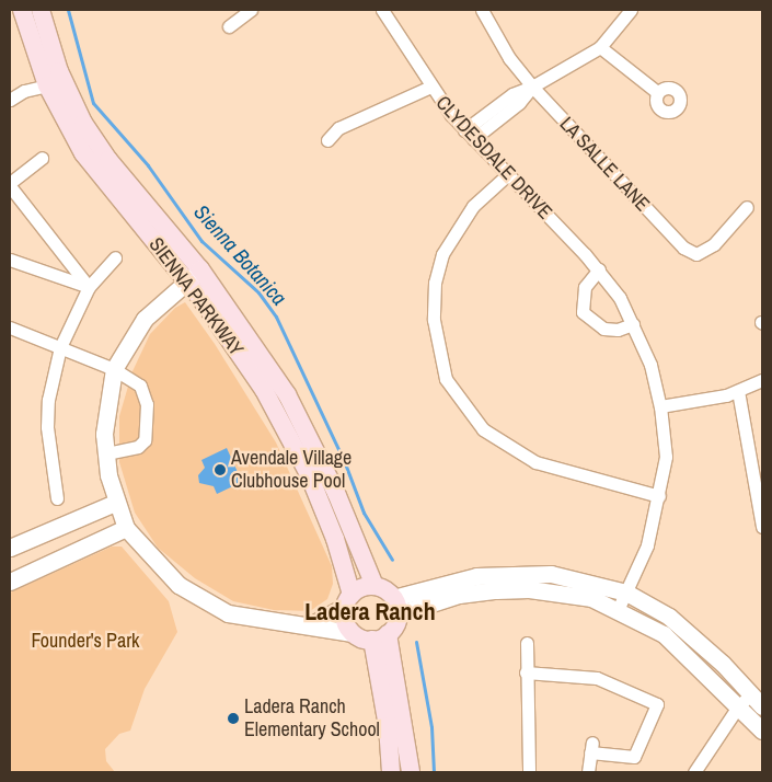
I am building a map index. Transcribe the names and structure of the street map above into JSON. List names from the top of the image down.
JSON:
{
  "streets": {
    "main road": ["SIENNA PARKWAY"],
    "street": ["CLYDESDALE DRIVE", "LA SALLE LANE"]
  },
  "districts": ["Ladera Ranch"],
  "water": ["Sienna Botanica"],
  "parks": ["Founder's Park"],
  "places": ["Avendale Village Clubhouse Pool", "Ladera Ranch Elementary School"]
}
